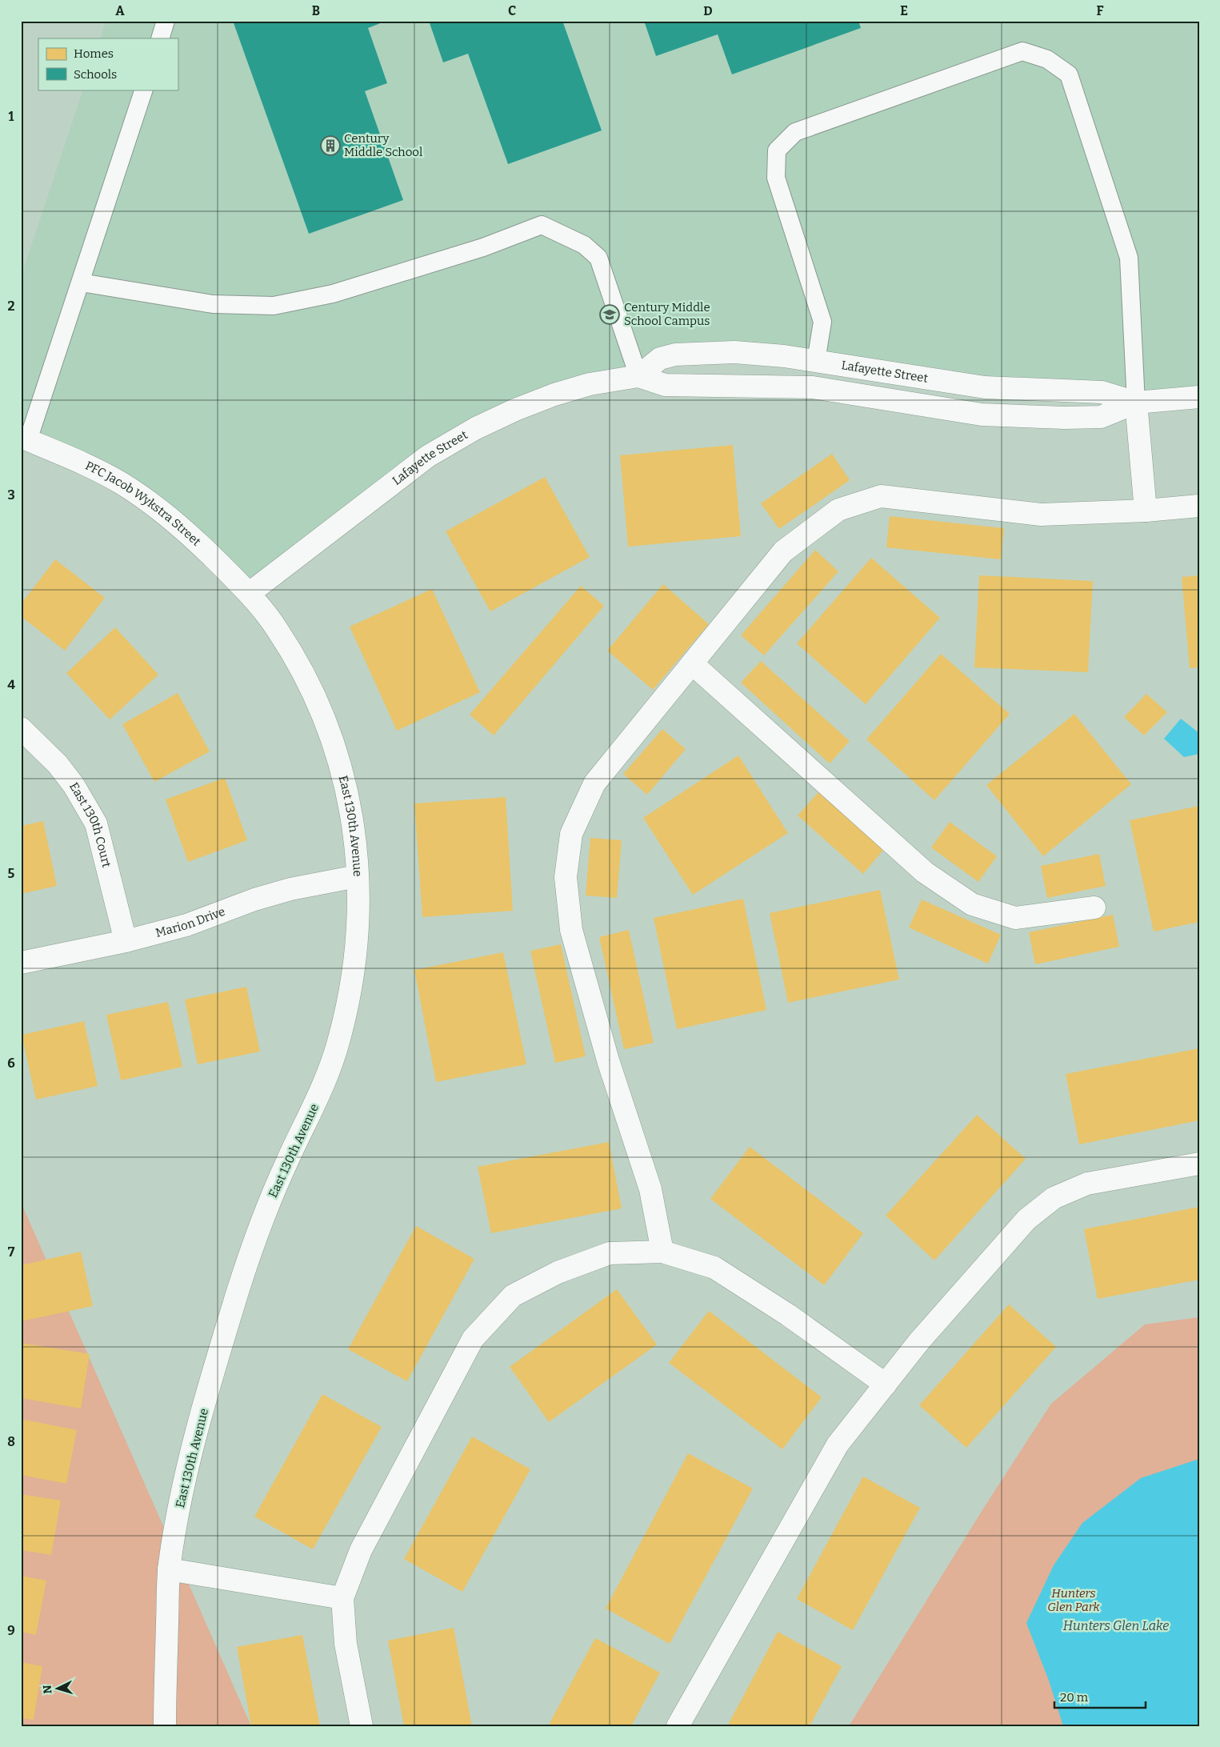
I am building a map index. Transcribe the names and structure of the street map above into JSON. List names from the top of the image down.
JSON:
{
  "streets": {
    "street": [
      "Lafayette Street",
      "PFC Jacob Wykstra Street",
      "East 130th Court",
      "East 130th Avenue",
      "Marion Drive"
    ]
  },
  "crossings": [
    ["Lafayette Street", "PFC Jacob Wykstra Street"],
    ["Lafayette Street", "East 130th Avenue"],
    ["PFC Jacob Wykstra Street", "East 130th Avenue"],
    ["East 130th Court", "Marion Drive"],
    ["East 130th Avenue", "Marion Drive"]
  ],
  "water": ["Hunters Glen Lake"],
  "parks": ["Hunters Glen Park"],
  "places": {
    "building": ["Century Middle School"],
    "school or university": ["Century Middle School Campus"]
  },
  "legend": ["Homes", "Schools"],
  "scale_bar": "20 m",
  "north": "left",
  "grid": {
    "columns": [
      "A",
      "B",
      "C",
      "D",
      "E",
      "F"
    ],
    "rows": [
      "1",
      "2",
      "3",
      "4",
      "5",
      "6",
      "7",
      "8",
      "9"
    ]
  }
}
